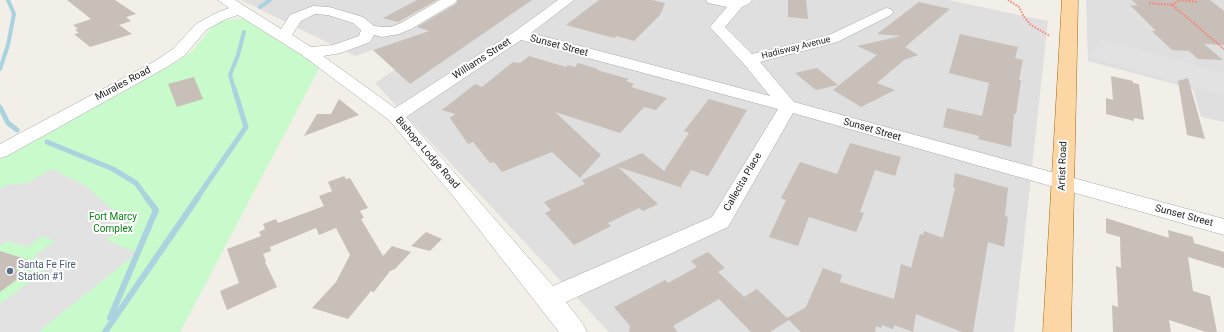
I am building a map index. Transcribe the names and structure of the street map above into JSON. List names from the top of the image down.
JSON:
{
  "streets": {
    "main road": ["Artist Road"],
    "street": [
      "Sunset Street",
      "Hadisway Avenue",
      "Williams Street",
      "Murales Road",
      "Bishops Lodge Road",
      "Callecita Place"
    ]
  },
  "crossings": [
    ["Sunset Street", "Williams Street"],
    ["Sunset Street", "Artist Road"],
    ["Sunset Street", "Callecita Place"],
    ["Williams Street", "Bishops Lodge Road"],
    ["Murales Road", "Bishops Lodge Road"],
    ["Bishops Lodge Road", "Callecita Place"]
  ],
  "parks": ["Fort Marcy Complex"],
  "places": ["Santa Fe Fire Station #1"]
}
